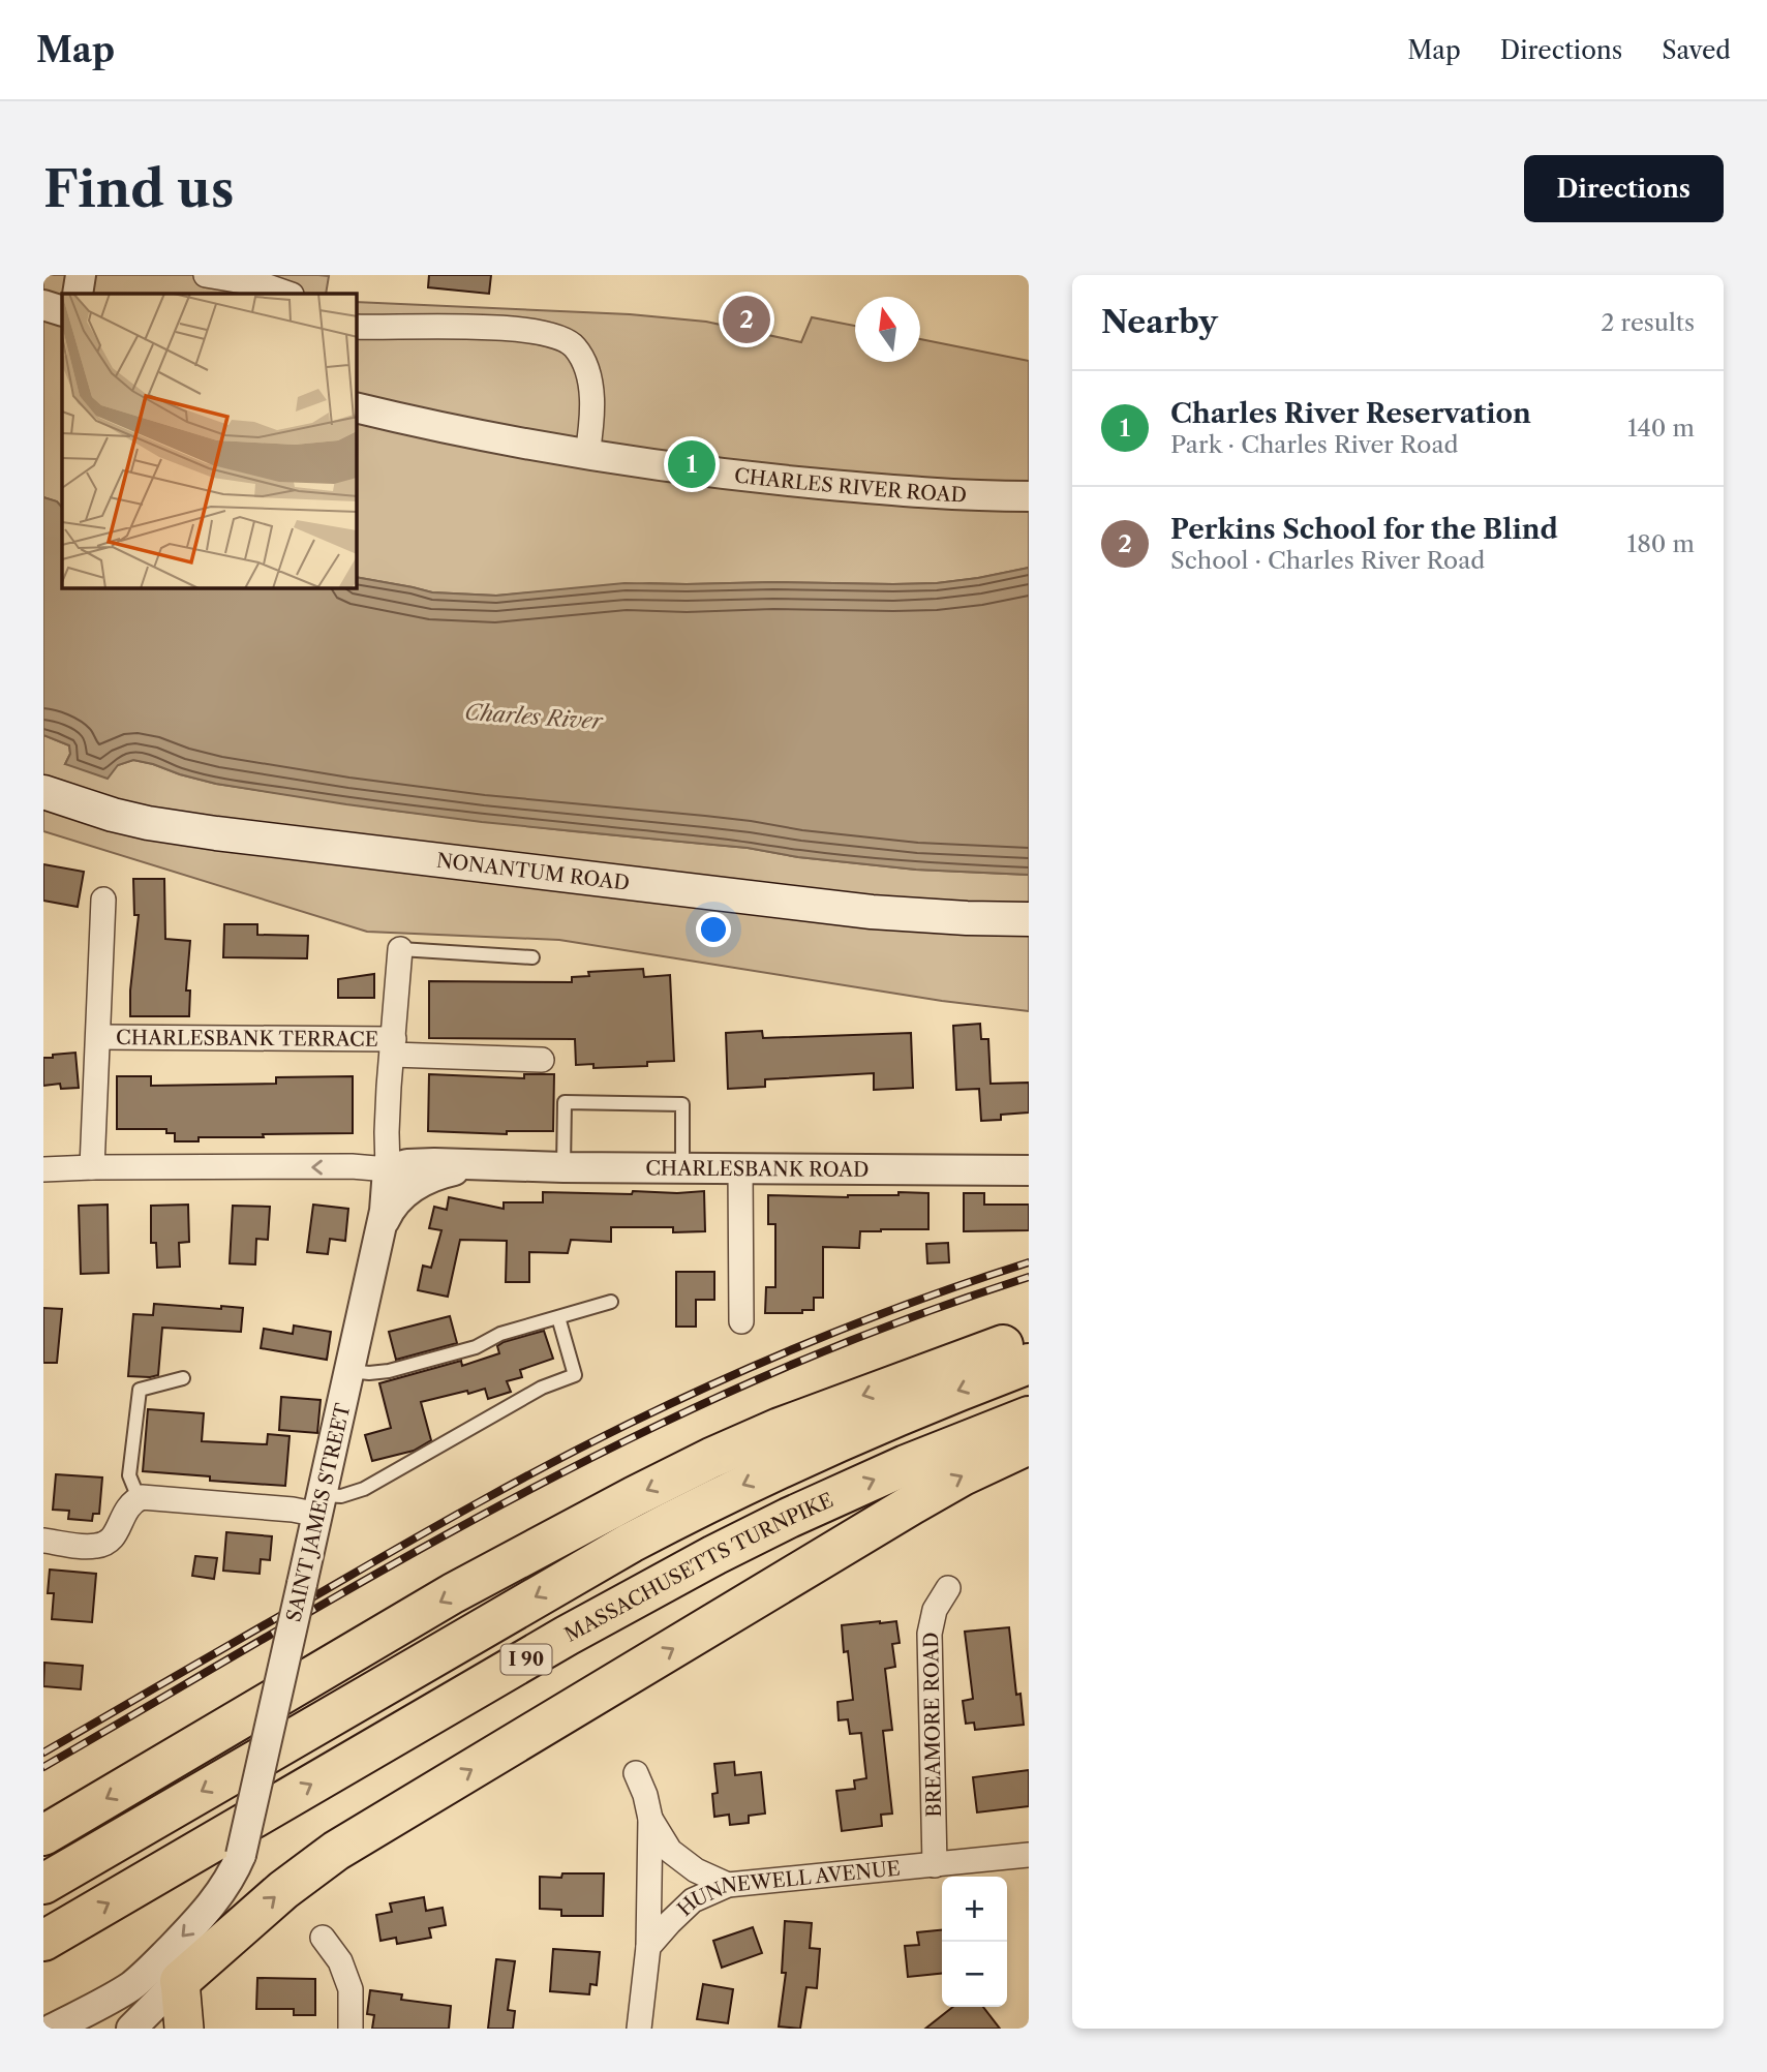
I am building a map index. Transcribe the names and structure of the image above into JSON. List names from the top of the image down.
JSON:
{
  "streets": {
    "highway": ["MASSACHUSETTS TURNPIKE", "I 90"],
    "main road": ["NONANTUM ROAD"],
    "street": [
      "CHARLES RIVER ROAD",
      "CHARLESBANK TERRACE",
      "CHARLESBANK ROAD",
      "SAINT JAMES STREET",
      "BREAMORE ROAD",
      "HUNNEWELL AVENUE"
    ]
  },
  "crossings": [
    ["CHARLESBANK ROAD", "SAINT JAMES STREET"],
    ["BREAMORE ROAD", "HUNNEWELL AVENUE"]
  ],
  "water": ["Charles River"],
  "north": "top",
  "page": {
    "header": "Map",
    "nav": ["Map", "Directions", "Saved"],
    "buttons": "Directions",
    "title": "Find us",
    "heading": ["Nearby", "2 results"],
    "pins": ["2", "1"],
    "list": [
      {
        "mark": "1",
        "name": "Charles River Reservation",
        "note": "Park · Charles River Road",
        "value": "140 m"
      },
      {
        "mark": "2",
        "name": "Perkins School for the Blind",
        "note": "School · Charles River Road",
        "value": "180 m"
      }
    ],
    "map_buttons": ["+", "−"]
  }
}
